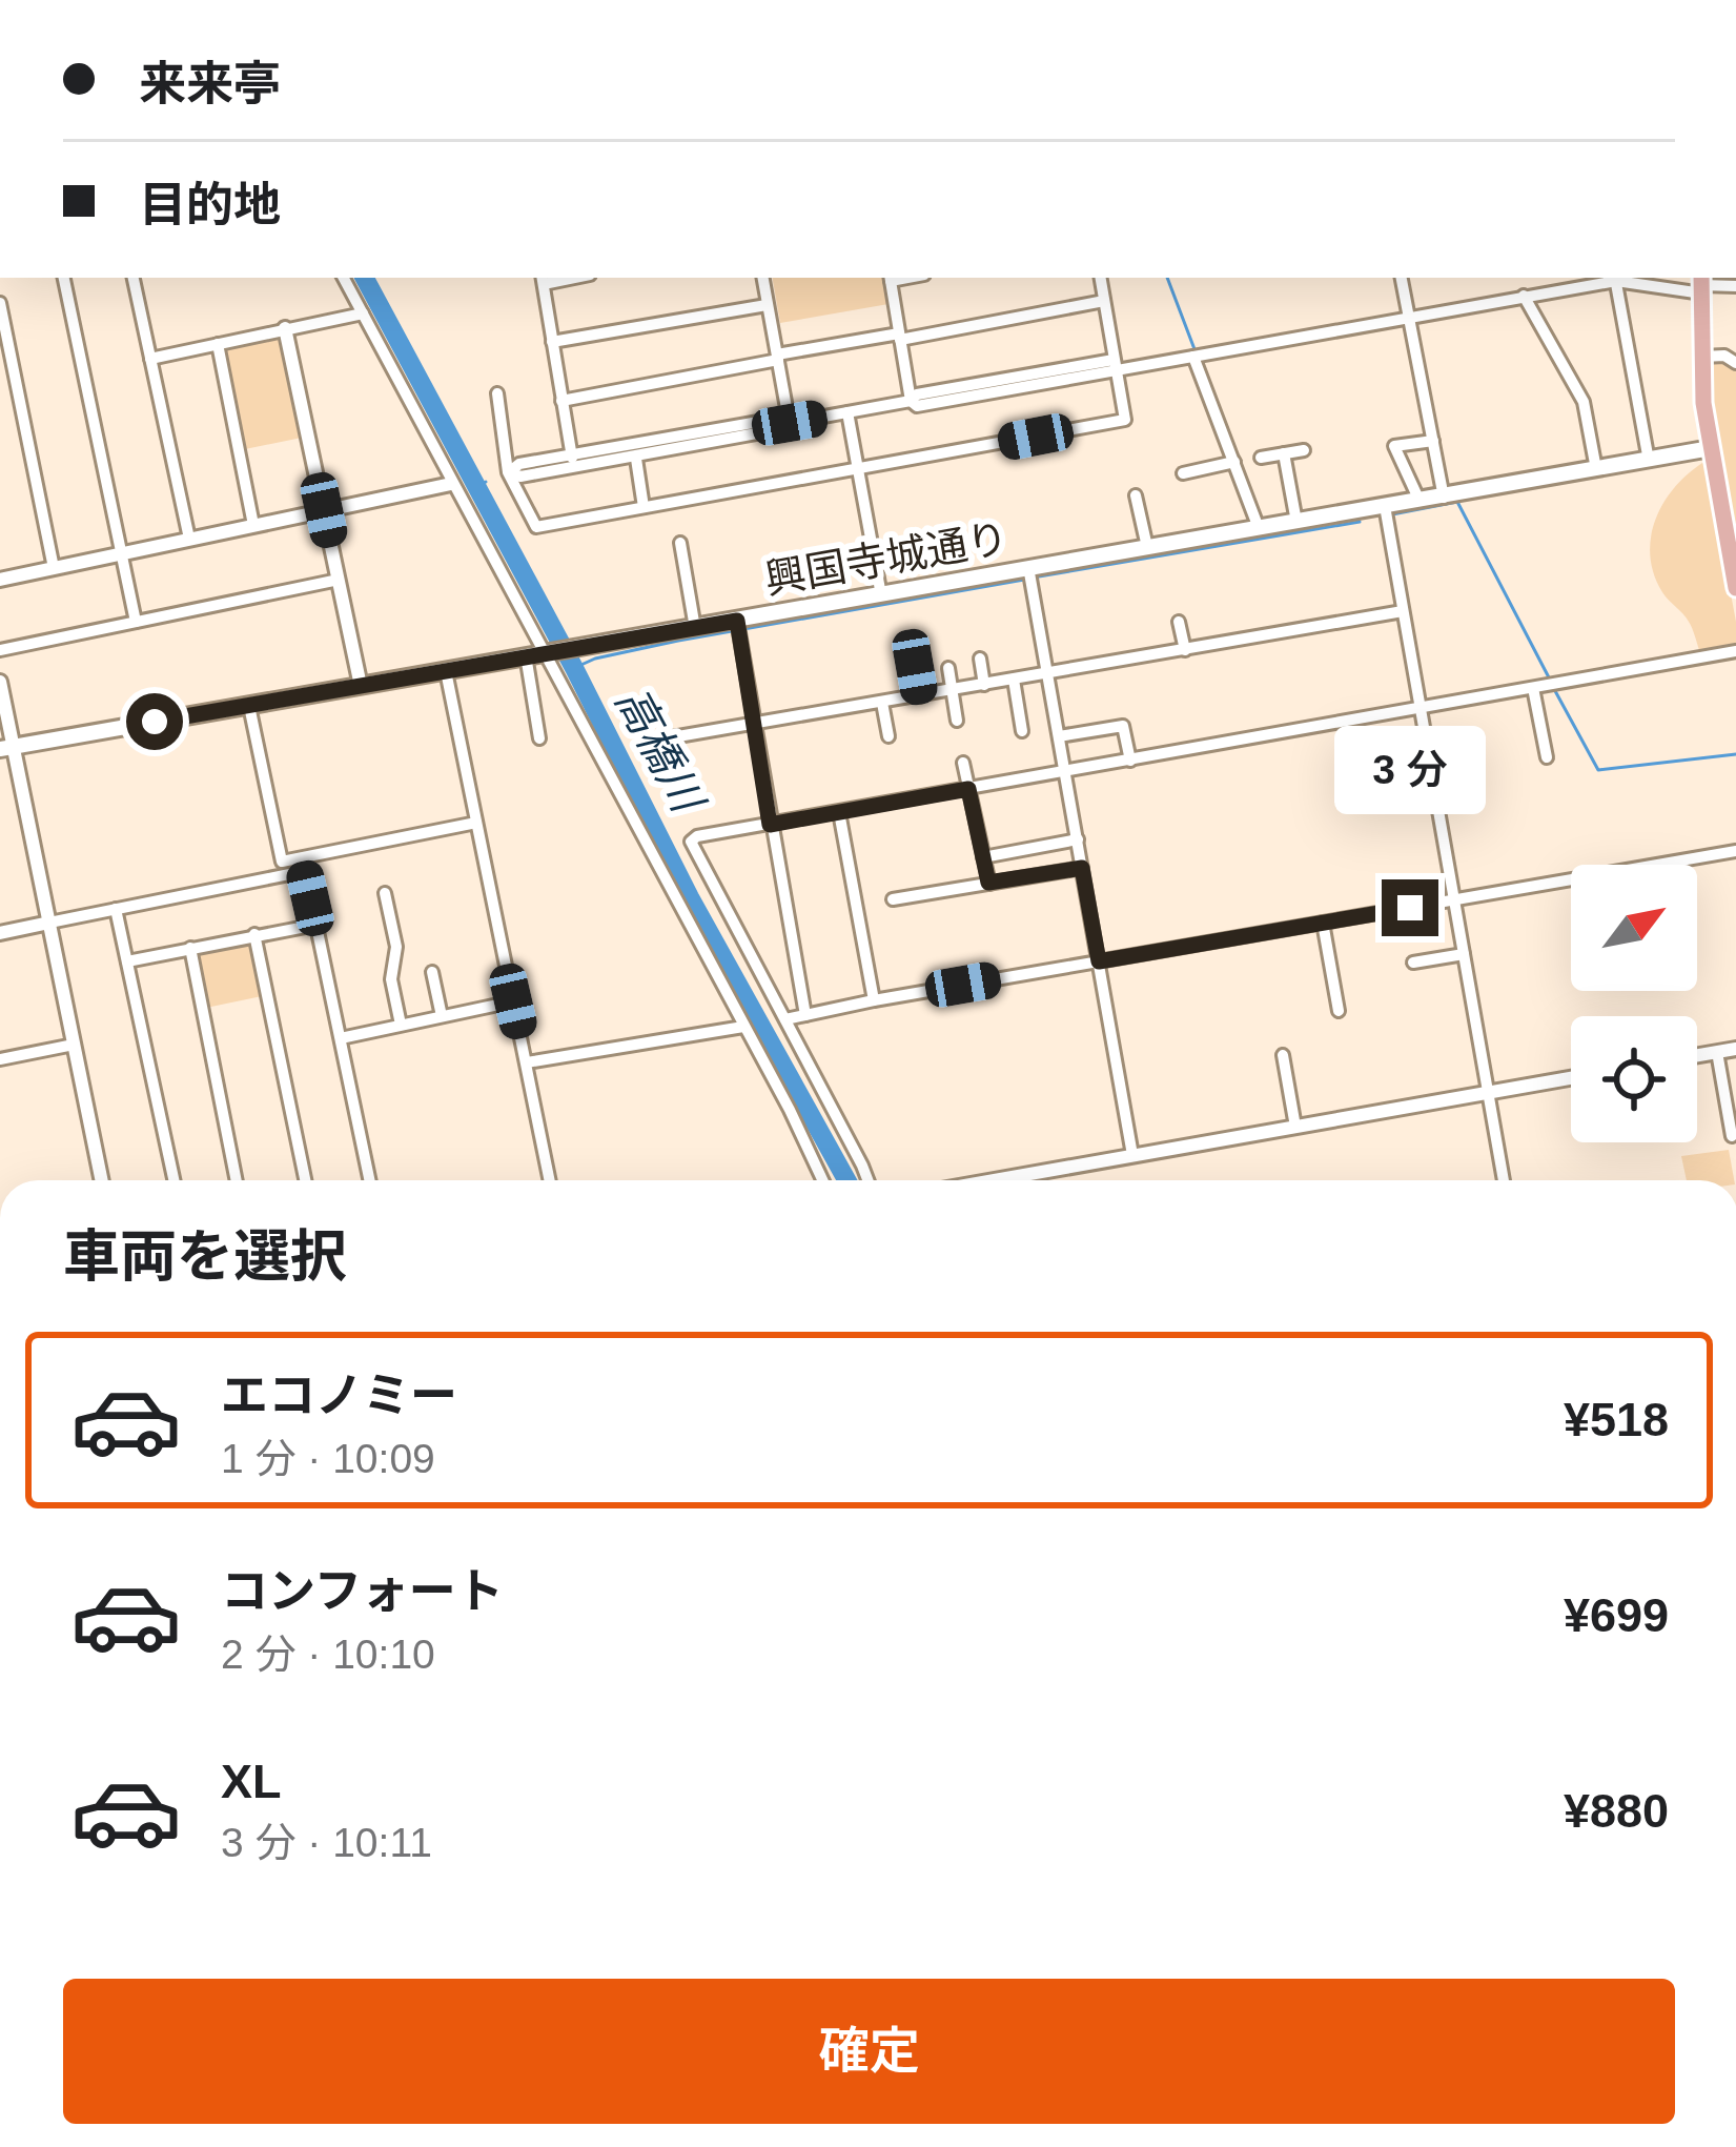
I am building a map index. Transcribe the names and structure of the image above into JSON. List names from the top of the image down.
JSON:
{
  "streets": {
    "main road": ["興国寺城通り"]
  },
  "water": ["高橋川"],
  "north": "top right",
  "page": {
    "banner": ["来来亭", "目的地"],
    "bubble": "3 分",
    "heading": "車両を選択",
    "list": [
      {
        "name": "エコノミー",
        "note": "1 分 · 10:09",
        "value": "¥518"
      },
      {
        "name": "コンフォート",
        "note": "2 分 · 10:10",
        "value": "¥699"
      },
      {
        "name": "XL",
        "note": "3 分 · 10:11",
        "value": "¥880"
      }
    ],
    "buttons": "確定"
  }
}
